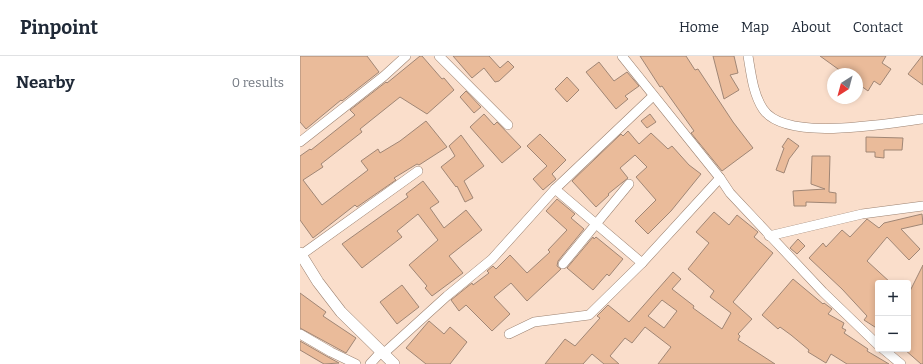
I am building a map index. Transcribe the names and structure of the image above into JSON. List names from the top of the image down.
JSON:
{
  "north": "bottom left",
  "page": {
    "header": "Pinpoint",
    "nav": [
      "Home",
      "Map",
      "About",
      "Contact"
    ],
    "heading": ["Nearby", "0 results"],
    "map_buttons": ["+", "−"]
  }
}
